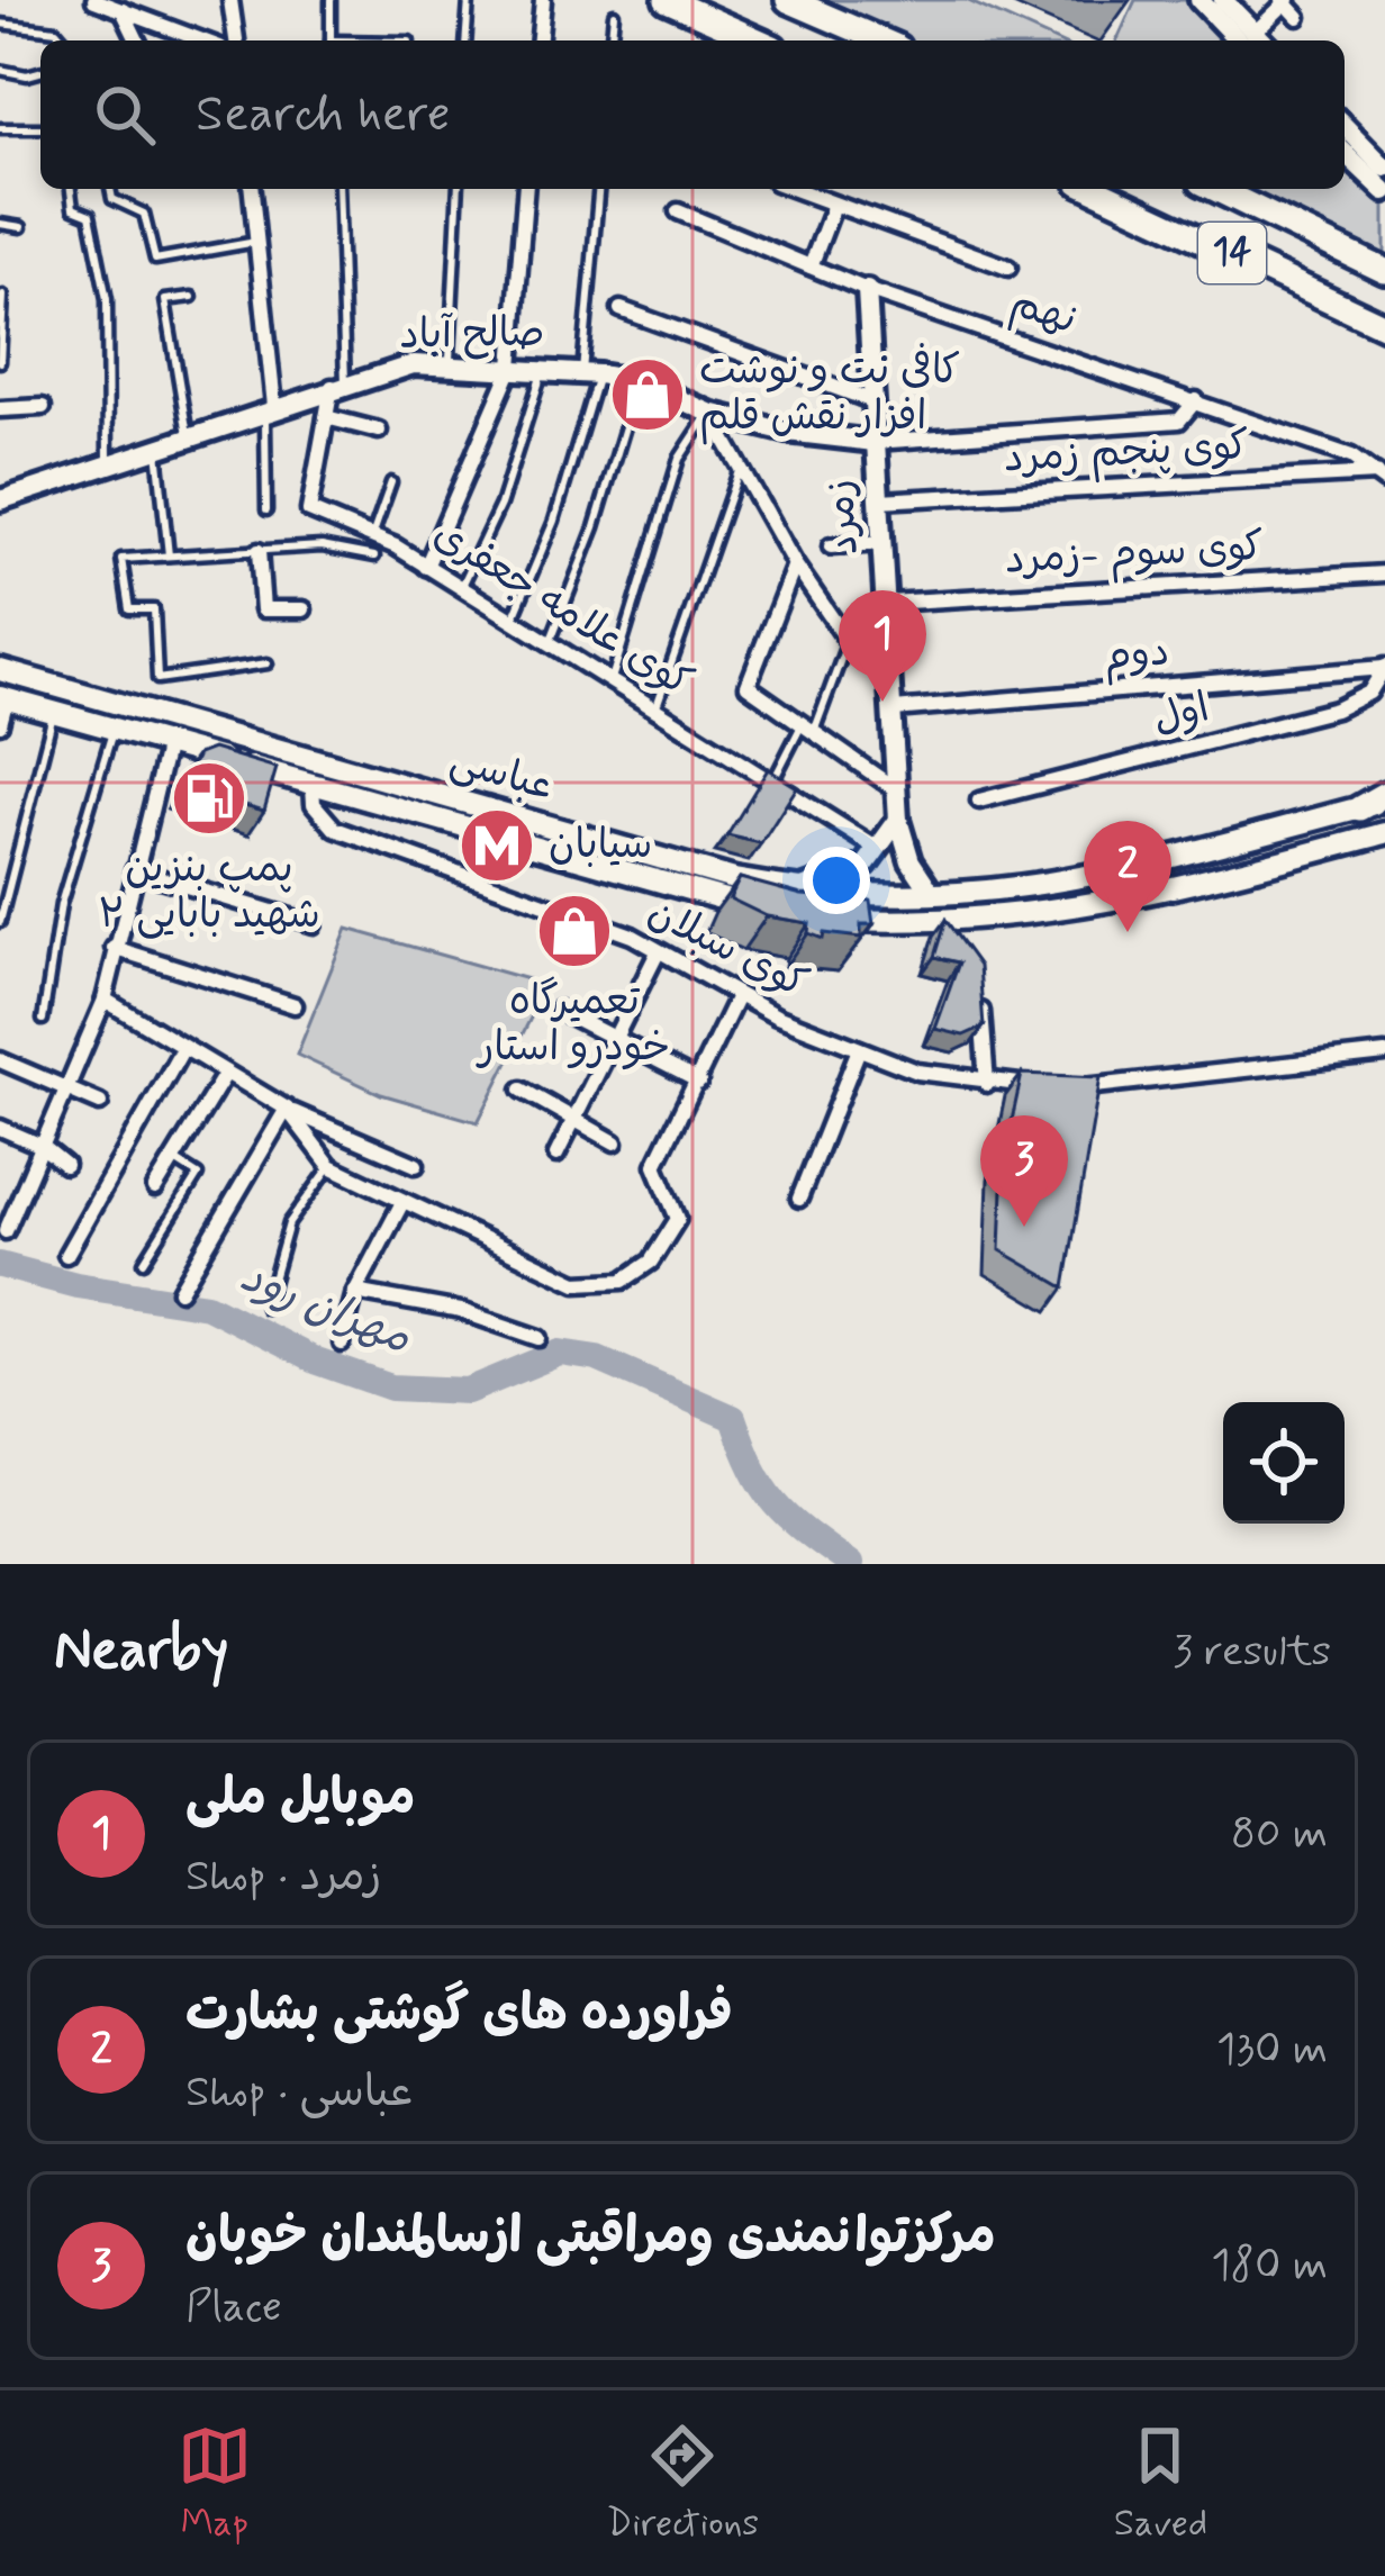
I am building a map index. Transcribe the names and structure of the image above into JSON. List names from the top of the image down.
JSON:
{
  "streets": {
    "highway": ["14"],
    "main road": ["عباسى"],
    "street": [
      "نهم",
      "صالح آباد",
      "کوی پنجم زمرد",
      "زمرد",
      "کوی سوم -زمرد",
      "کوی علامه جعفری",
      "دوم",
      "اول",
      "کوی سبلان"
    ]
  },
  "crossings": [
    ["نهم", "کوی پنجم زمرد"],
    ["نهم", "زمرد"],
    ["صالح آباد", "زمرد"],
    ["صالح آباد", "کوی علامه جعفری"],
    ["کوی پنجم زمرد", "زمرد"],
    ["زمرد", "کوی سوم -زمرد"],
    ["زمرد", "دوم"],
    ["دوم", "اول"],
    ["عباسى", "کوی سبلان"]
  ],
  "water": ["مهران رود"],
  "places": {
    "shop": ["کافی نت و نوشت افزار نقش قلم", "تعمیرگاه خودرو استار"],
    "fuel station": ["پمپ بنزین شهید بابایی ۲"],
    "metro station": ["سیابان"]
  },
  "page": {
    "search": "Search here",
    "pins": ["1", "2", "3"],
    "heading": ["Nearby", "3 results"],
    "list": [
      {
        "mark": "1",
        "name": "موبایل ملی",
        "note": "Shop · زمرد",
        "value": "80 m"
      },
      {
        "mark": "2",
        "name": "فراورده های گوشتی بشارت",
        "note": "Shop · عباسى",
        "value": "130 m"
      },
      {
        "mark": "3",
        "name": "مرکزتوانمندی ومراقبتی ازسالمندان خوبان",
        "note": "Place",
        "value": "180 m"
      }
    ],
    "nav": ["Map", "Directions", "Saved"]
  }
}
